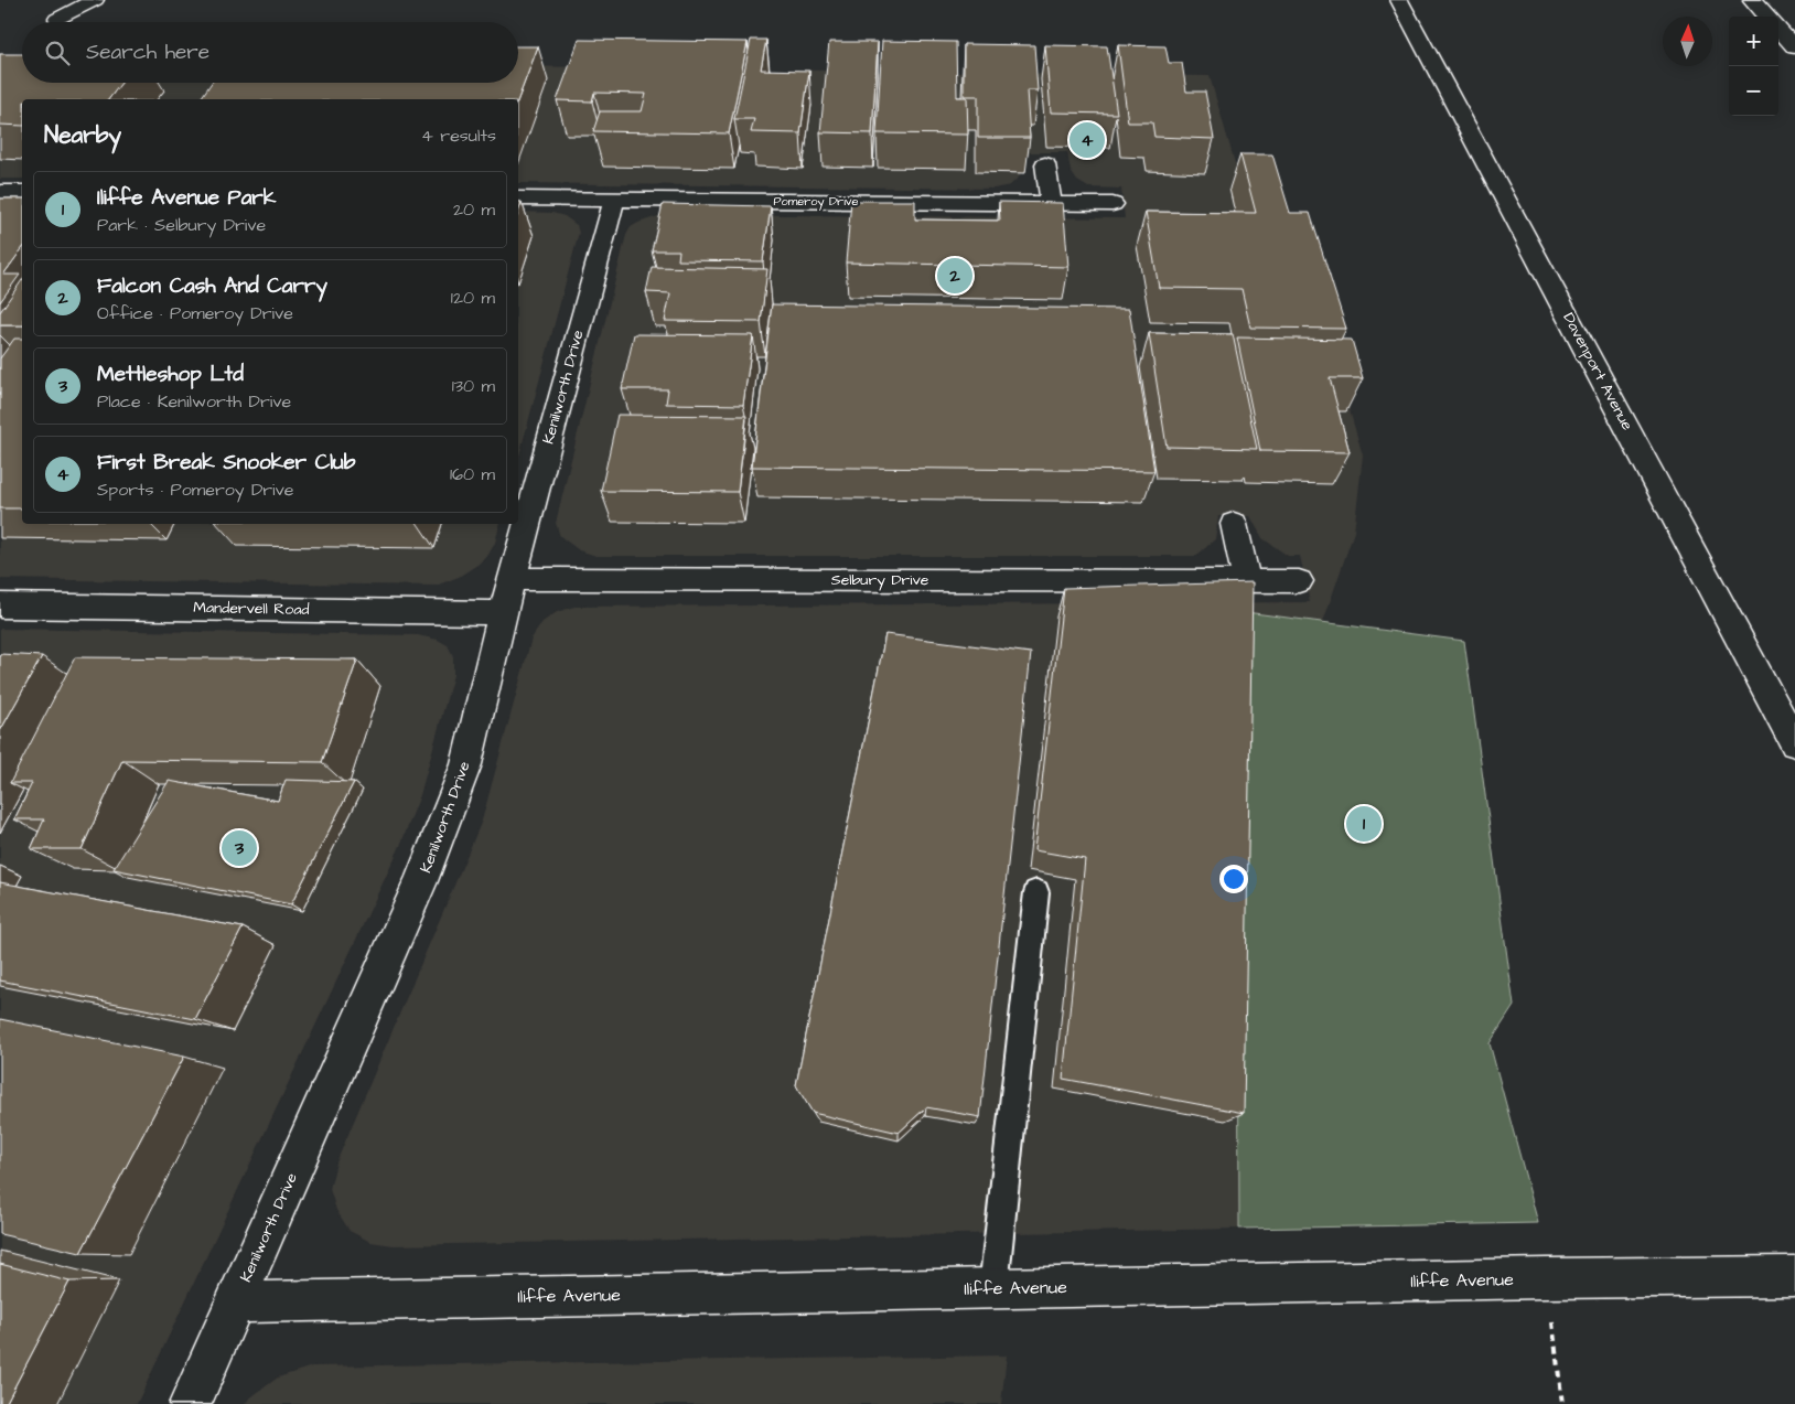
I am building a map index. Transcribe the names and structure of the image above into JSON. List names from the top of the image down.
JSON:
{
  "streets": {
    "street": [
      "Pomeroy Drive",
      "Davenport Avenue",
      "Kenilworth Drive",
      "Selbury Drive",
      "Mandervell Road",
      "Iliffe Avenue"
    ]
  },
  "crossings": [
    ["Pomeroy Drive", "Kenilworth Drive"],
    ["Kenilworth Drive", "Selbury Drive"],
    ["Kenilworth Drive", "Mandervell Road"],
    ["Kenilworth Drive", "Iliffe Avenue"]
  ],
  "north": "top",
  "page": {
    "map_buttons": ["+", "−"],
    "search": "Search here",
    "heading": ["Nearby", "4 results"],
    "pins": [
      "4",
      "2",
      "1",
      "3"
    ],
    "list": [
      {
        "mark": "1",
        "name": "Iliffe Avenue Park",
        "note": "Park · Selbury Drive",
        "value": "20 m"
      },
      {
        "mark": "2",
        "name": "Falcon Cash And Carry",
        "note": "Office · Pomeroy Drive",
        "value": "120 m"
      },
      {
        "mark": "3",
        "name": "Mettleshop Ltd",
        "note": "Place · Kenilworth Drive",
        "value": "130 m"
      },
      {
        "mark": "4",
        "name": "First Break Snooker Club",
        "note": "Sports · Pomeroy Drive",
        "value": "160 m"
      }
    ]
  }
}
